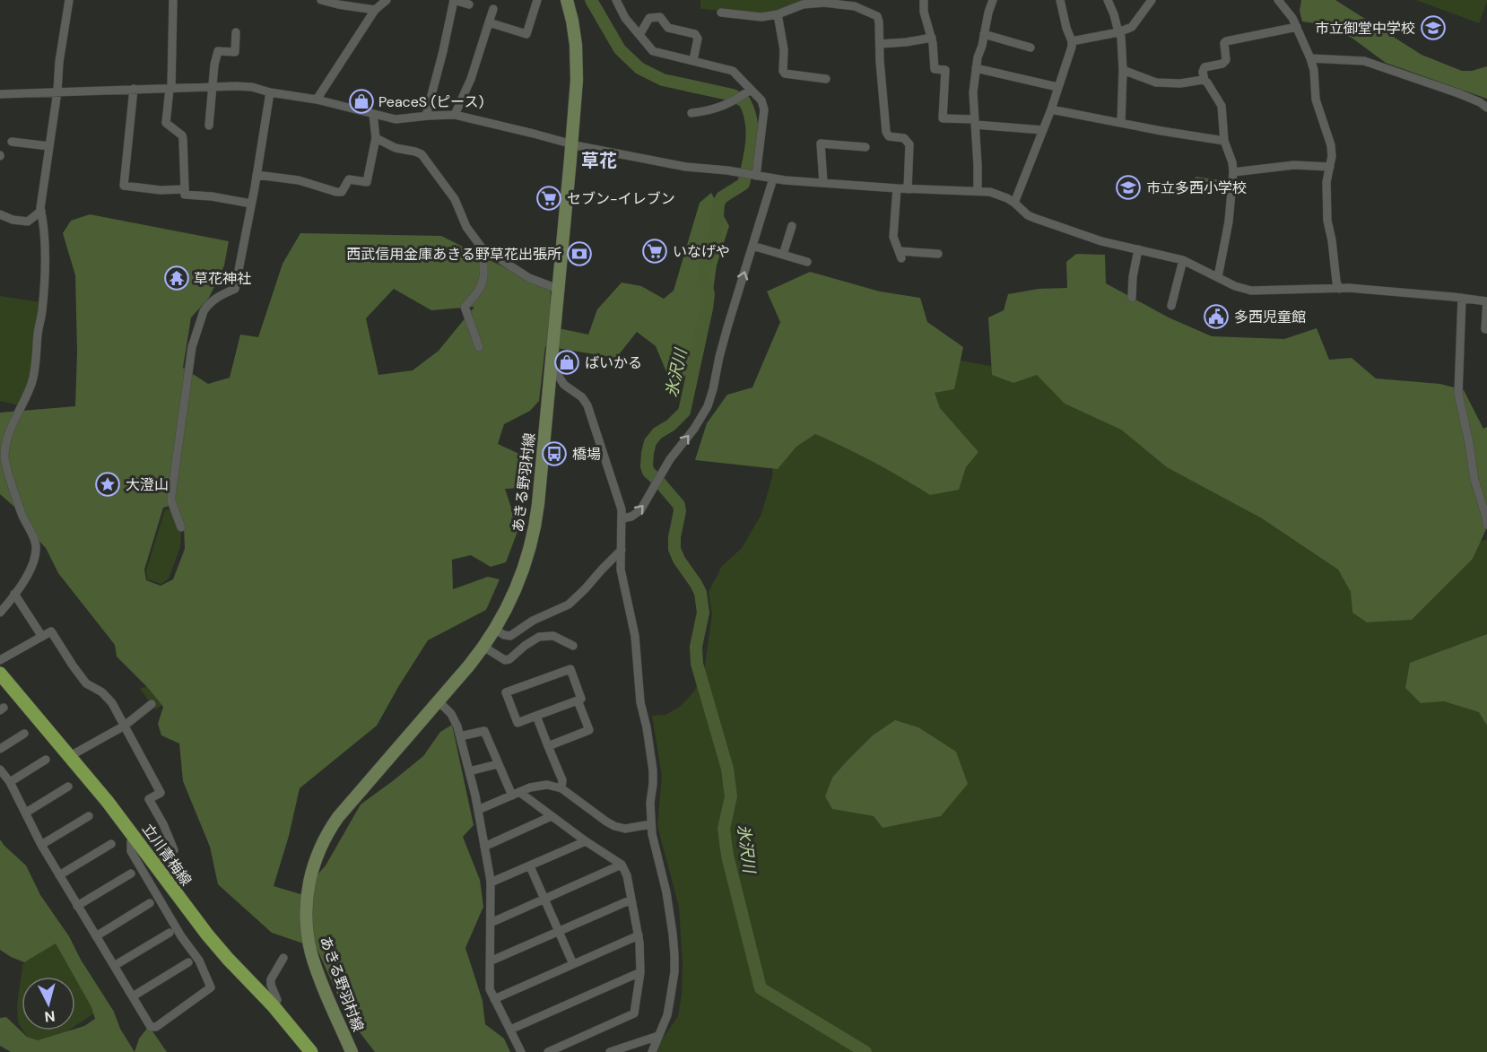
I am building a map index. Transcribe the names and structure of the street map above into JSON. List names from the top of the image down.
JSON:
{
  "streets": {
    "main road": ["あきる野羽村線", "立川青梅線"]
  },
  "districts": ["草花"],
  "water": ["氷沢川"],
  "places": {
    "school or university": ["市立御堂中学校", "市立多西小学校"],
    "shop": ["PeaceS (ピース)", "ばいかる"],
    "supermarket": ["セブン-イレブン", "いなげや"],
    "bank": ["西武信用金庫あきる野草花出張所"],
    "temple": ["草花神社"],
    "public building": ["多西児童館"],
    "bus stop": ["橋場"],
    "place": ["大澄山"]
  },
  "north": "bottom"
}
